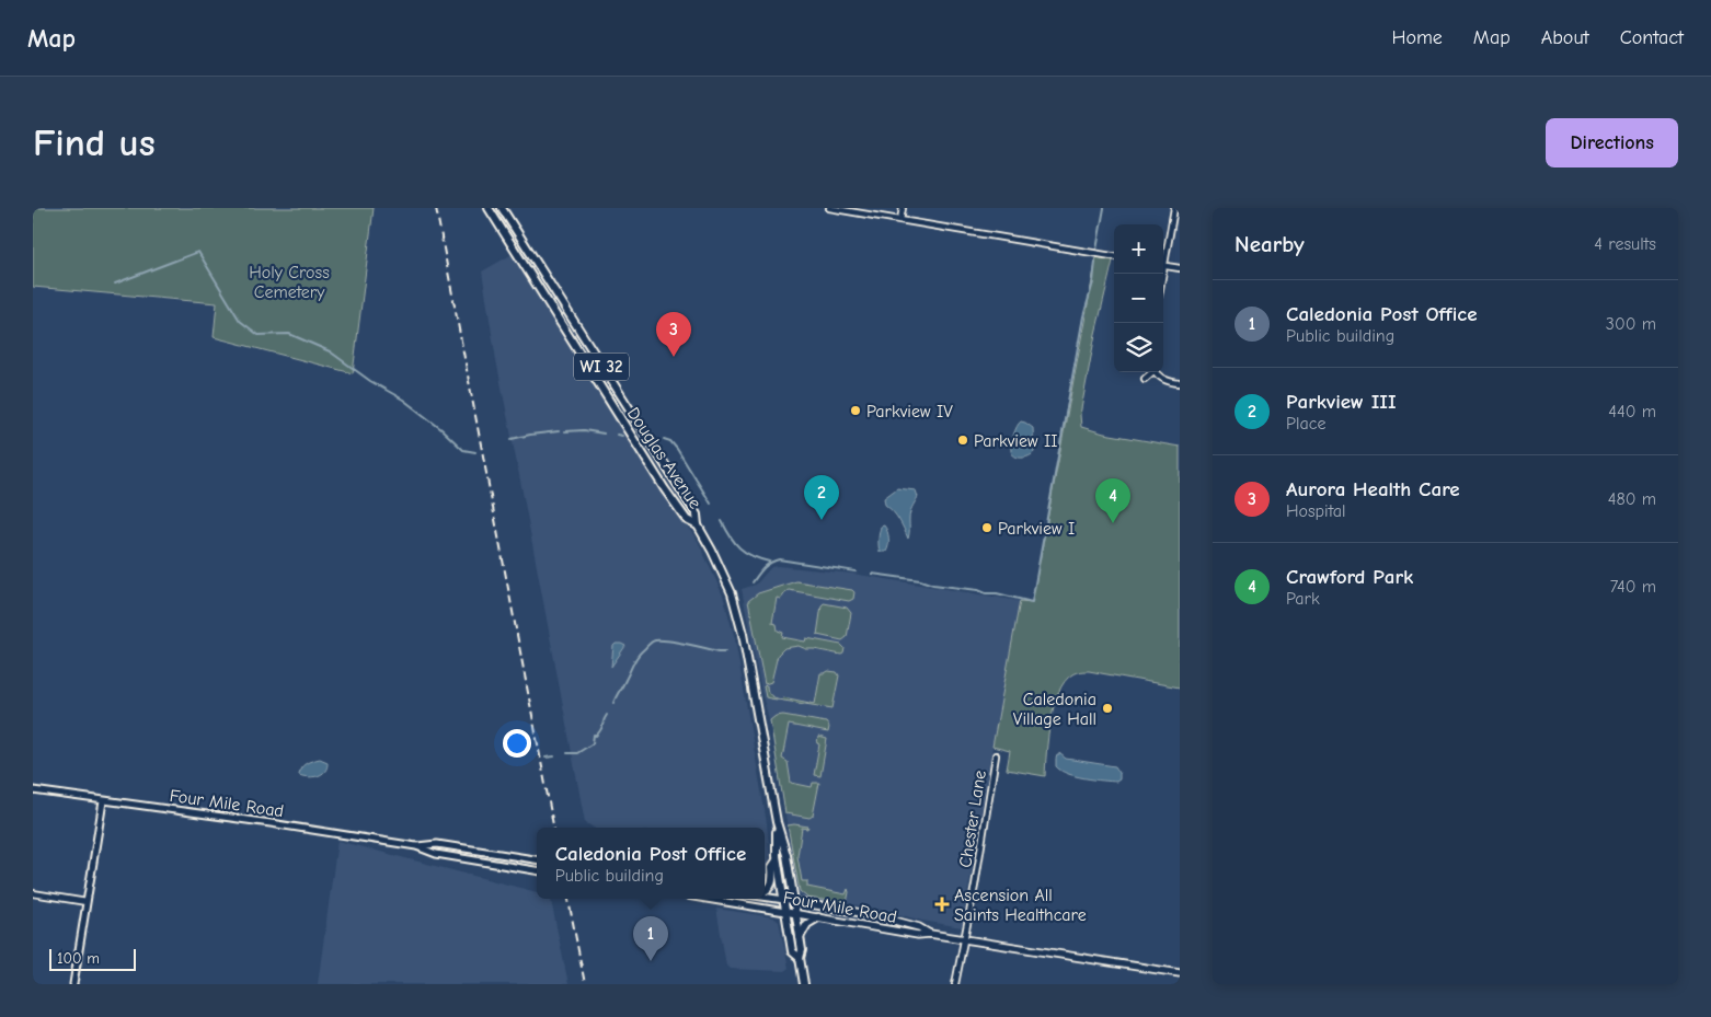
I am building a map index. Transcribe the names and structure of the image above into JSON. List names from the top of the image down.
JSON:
{
  "streets": {
    "main road": ["WI 32", "Douglas Avenue", "Four Mile Road"],
    "street": ["Chester Lane"]
  },
  "crossings": [
    ["Douglas Avenue", "Four Mile Road"],
    ["Four Mile Road", "Chester Lane"]
  ],
  "parks": ["Holy Cross Cemetery"],
  "places": {
    "other": [
      "Parkview IV",
      "Parkview II",
      "Parkview I",
      "Caledonia Village Hall"
    ],
    "health": ["Ascension All Saints Healthcare"]
  },
  "scale_bar": "100 m",
  "page": {
    "header": "Map",
    "nav": [
      "Home",
      "Map",
      "About",
      "Contact"
    ],
    "buttons": "Directions",
    "title": "Find us",
    "heading": ["Nearby", "4 results"],
    "map_buttons": ["+", "−"],
    "list": [
      {
        "mark": "1",
        "name": "Caledonia Post Office",
        "note": "Public building",
        "value": "300 m"
      },
      {
        "mark": "2",
        "name": "Parkview III",
        "note": "Place",
        "value": "440 m"
      },
      {
        "mark": "3",
        "name": "Aurora Health Care",
        "note": "Hospital",
        "value": "480 m"
      },
      {
        "mark": "4",
        "name": "Crawford Park",
        "note": "Park",
        "value": "740 m"
      }
    ],
    "pins": [
      "3",
      "2",
      "4",
      "1"
    ],
    "popup": ["Caledonia Post Office", "Public building"],
    "scale": "100 m"
  }
}
